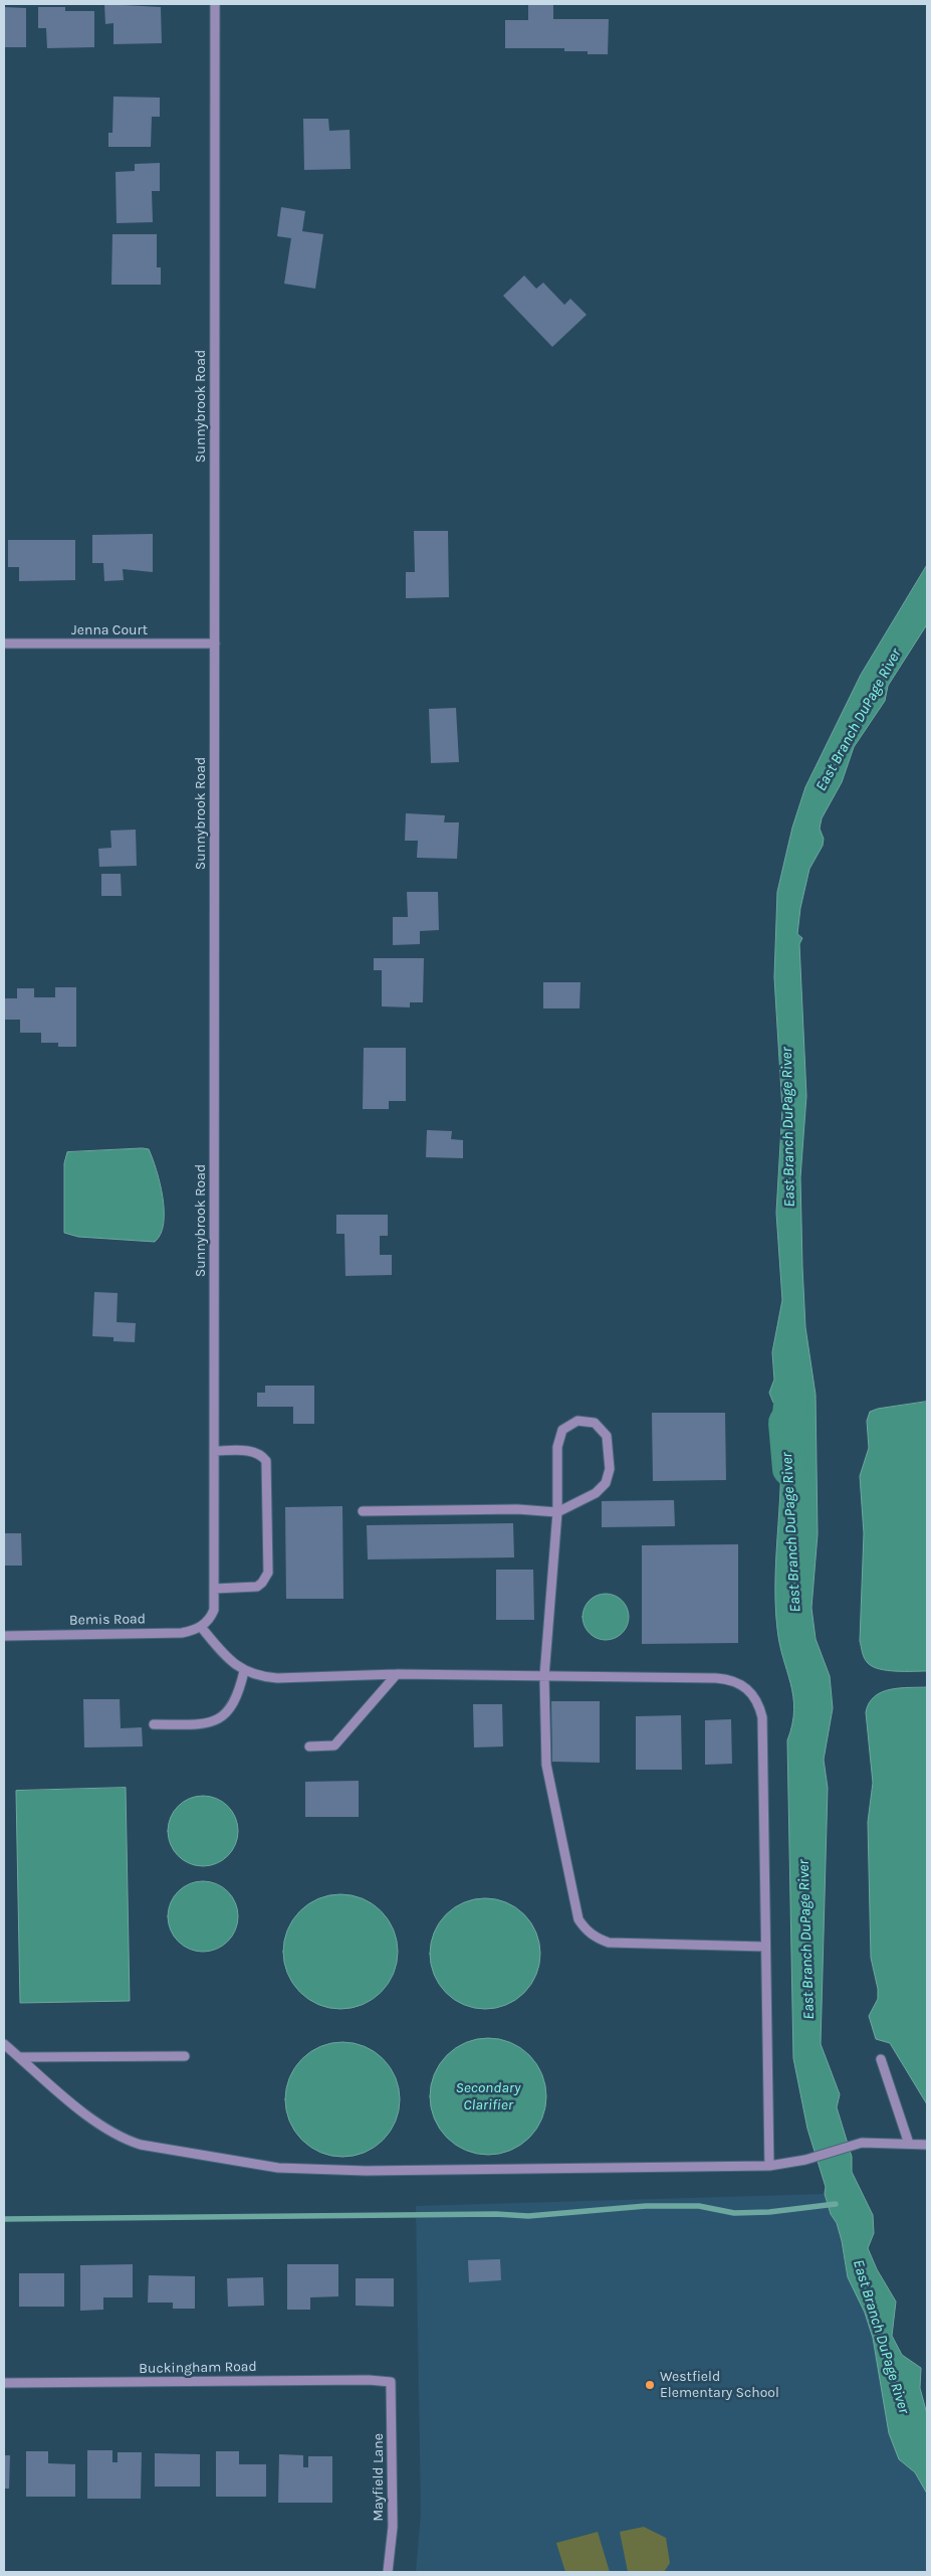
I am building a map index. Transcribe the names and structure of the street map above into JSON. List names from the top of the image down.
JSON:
{
  "streets": {
    "street": [
      "Sunnybrook Road",
      "Jenna Court",
      "Bemis Road",
      "Buckingham Road",
      "Mayfield Lane"
    ]
  },
  "crossings": [
    ["Sunnybrook Road", "Jenna Court"],
    ["Sunnybrook Road", "Bemis Road"],
    ["Buckingham Road", "Mayfield Lane"]
  ],
  "water": ["East Branch DuPage River", "Secondary Clarifier"],
  "places": ["Westfield Elementary School"]
}
